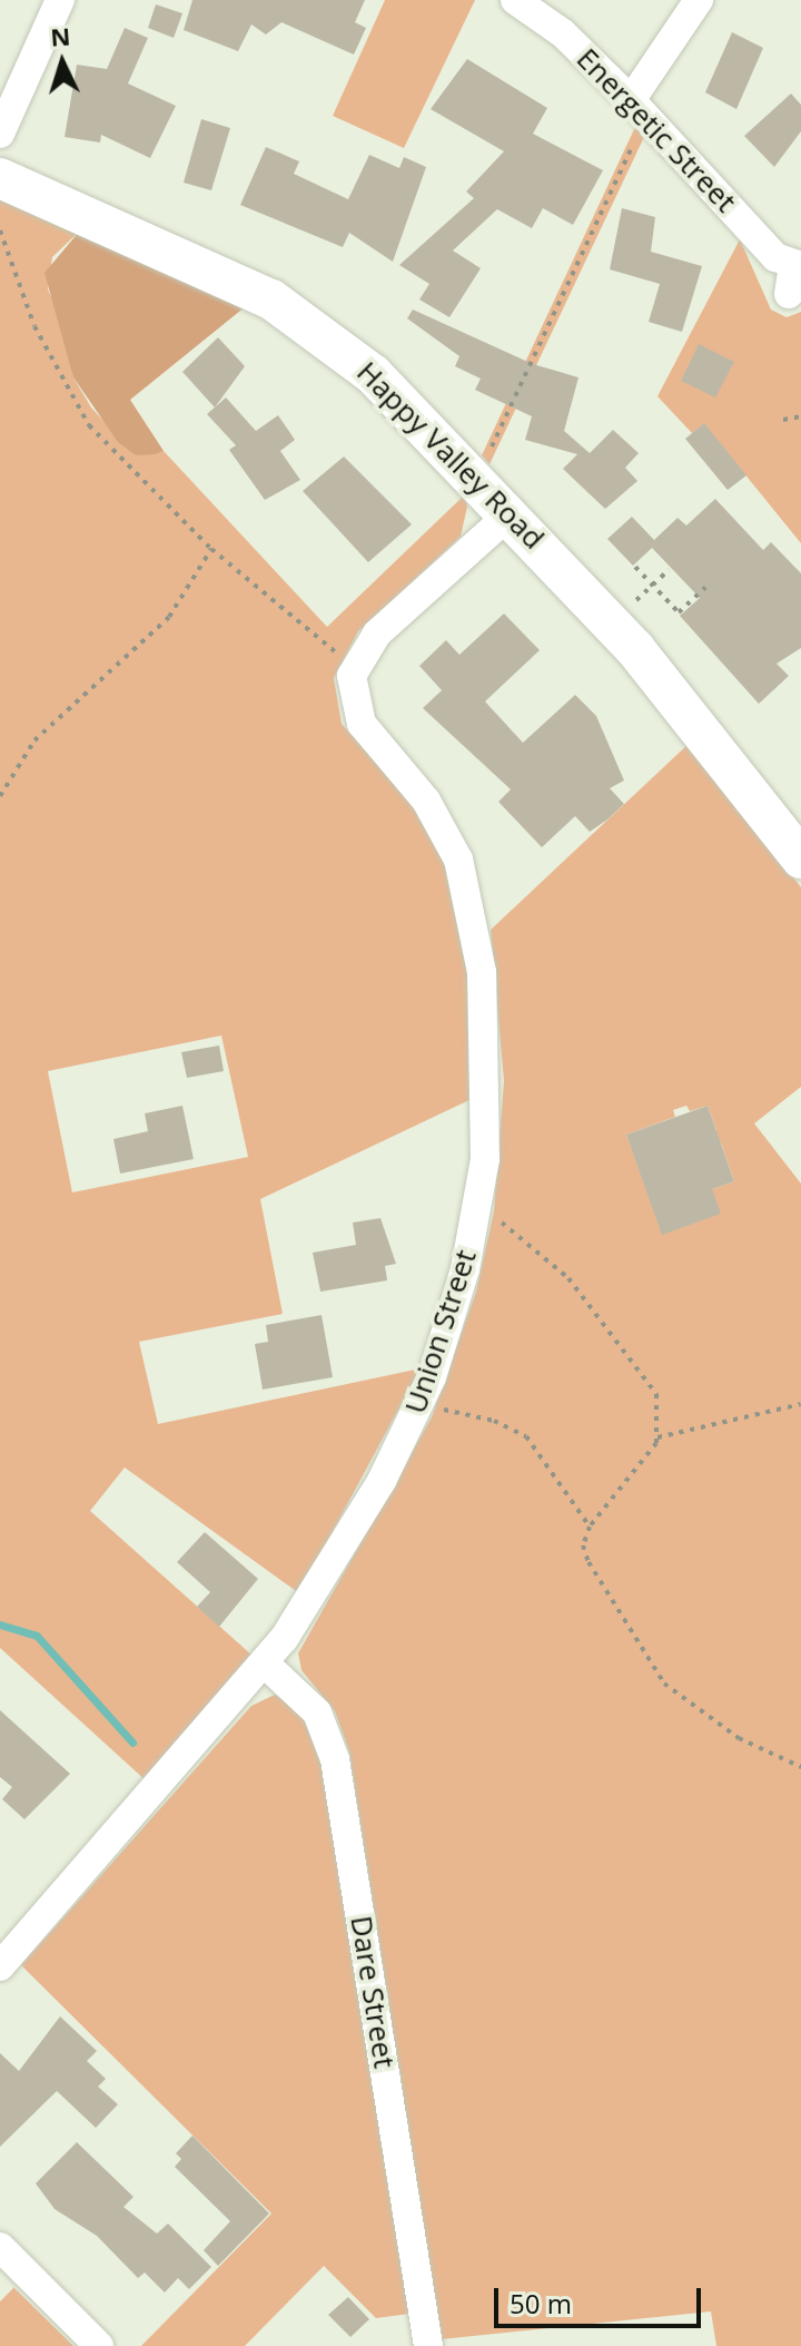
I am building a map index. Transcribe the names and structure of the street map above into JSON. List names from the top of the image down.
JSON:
{
  "streets": {
    "street": [
      "Energetic Street",
      "Happy Valley Road",
      "Union Street",
      "Dare Street"
    ]
  },
  "crossings": [
    ["Union Street", "Dare Street"]
  ],
  "scale_bar": "50 m",
  "north": "top"
}
